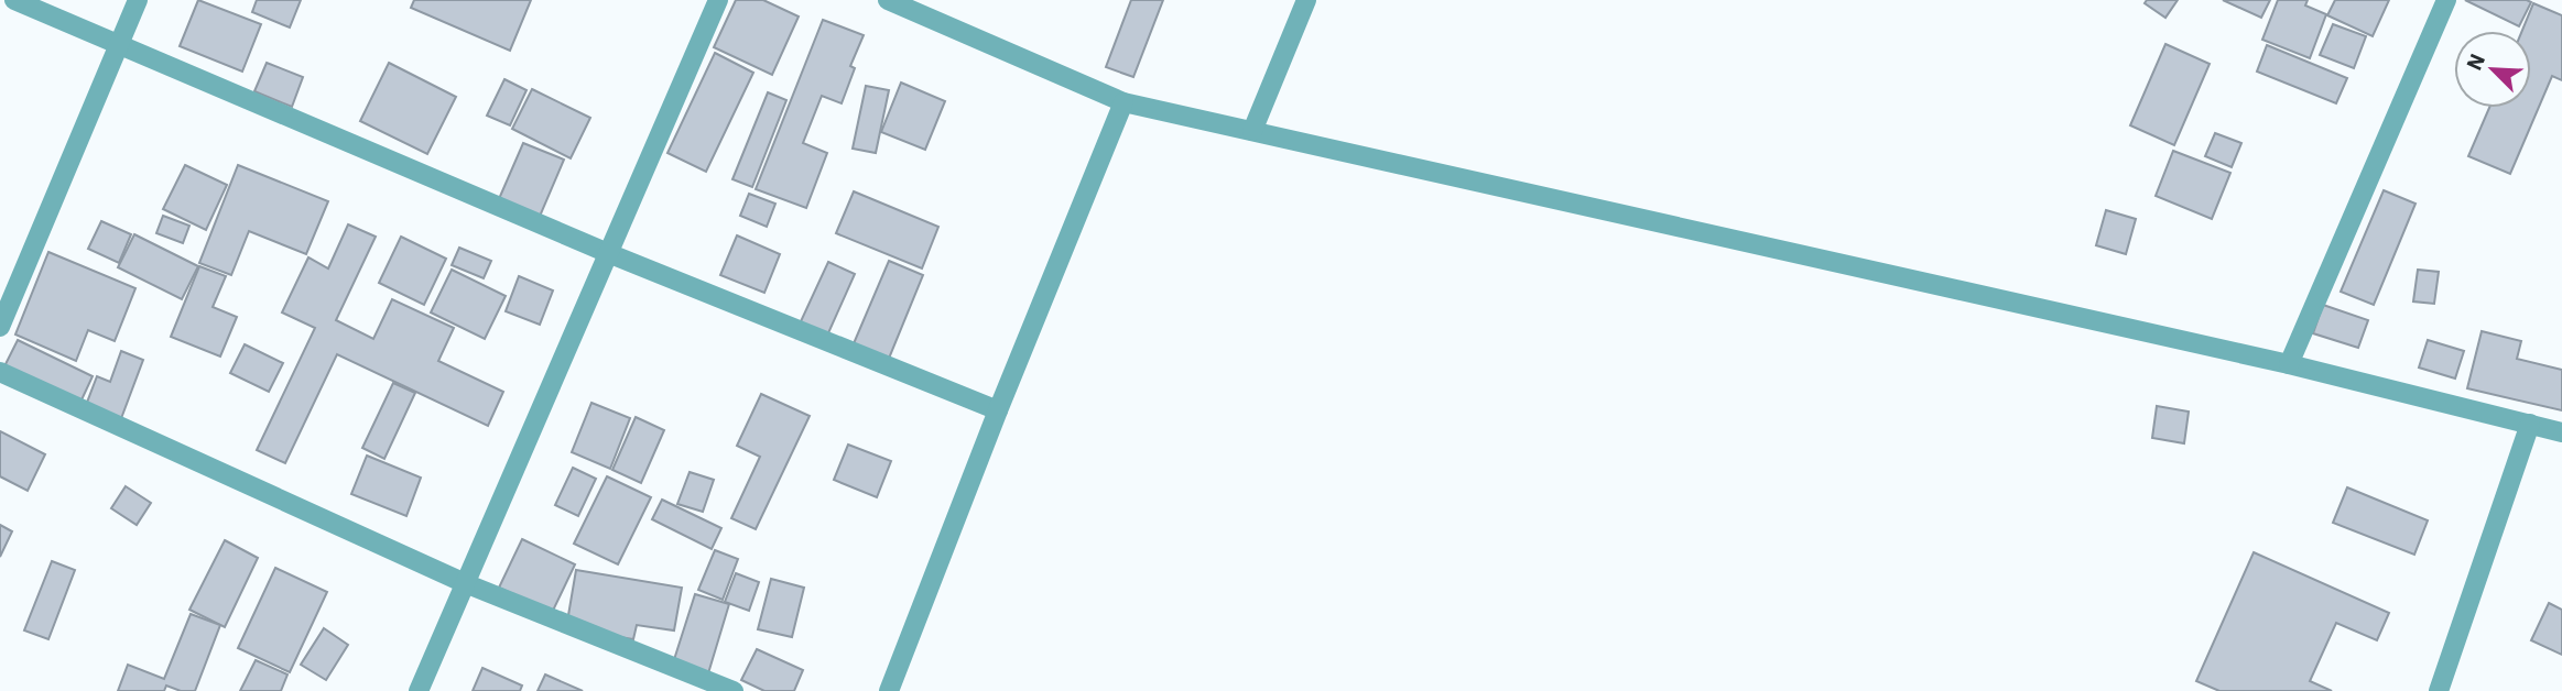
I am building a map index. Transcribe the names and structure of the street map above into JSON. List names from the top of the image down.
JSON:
{
  "north": "top left"
}
